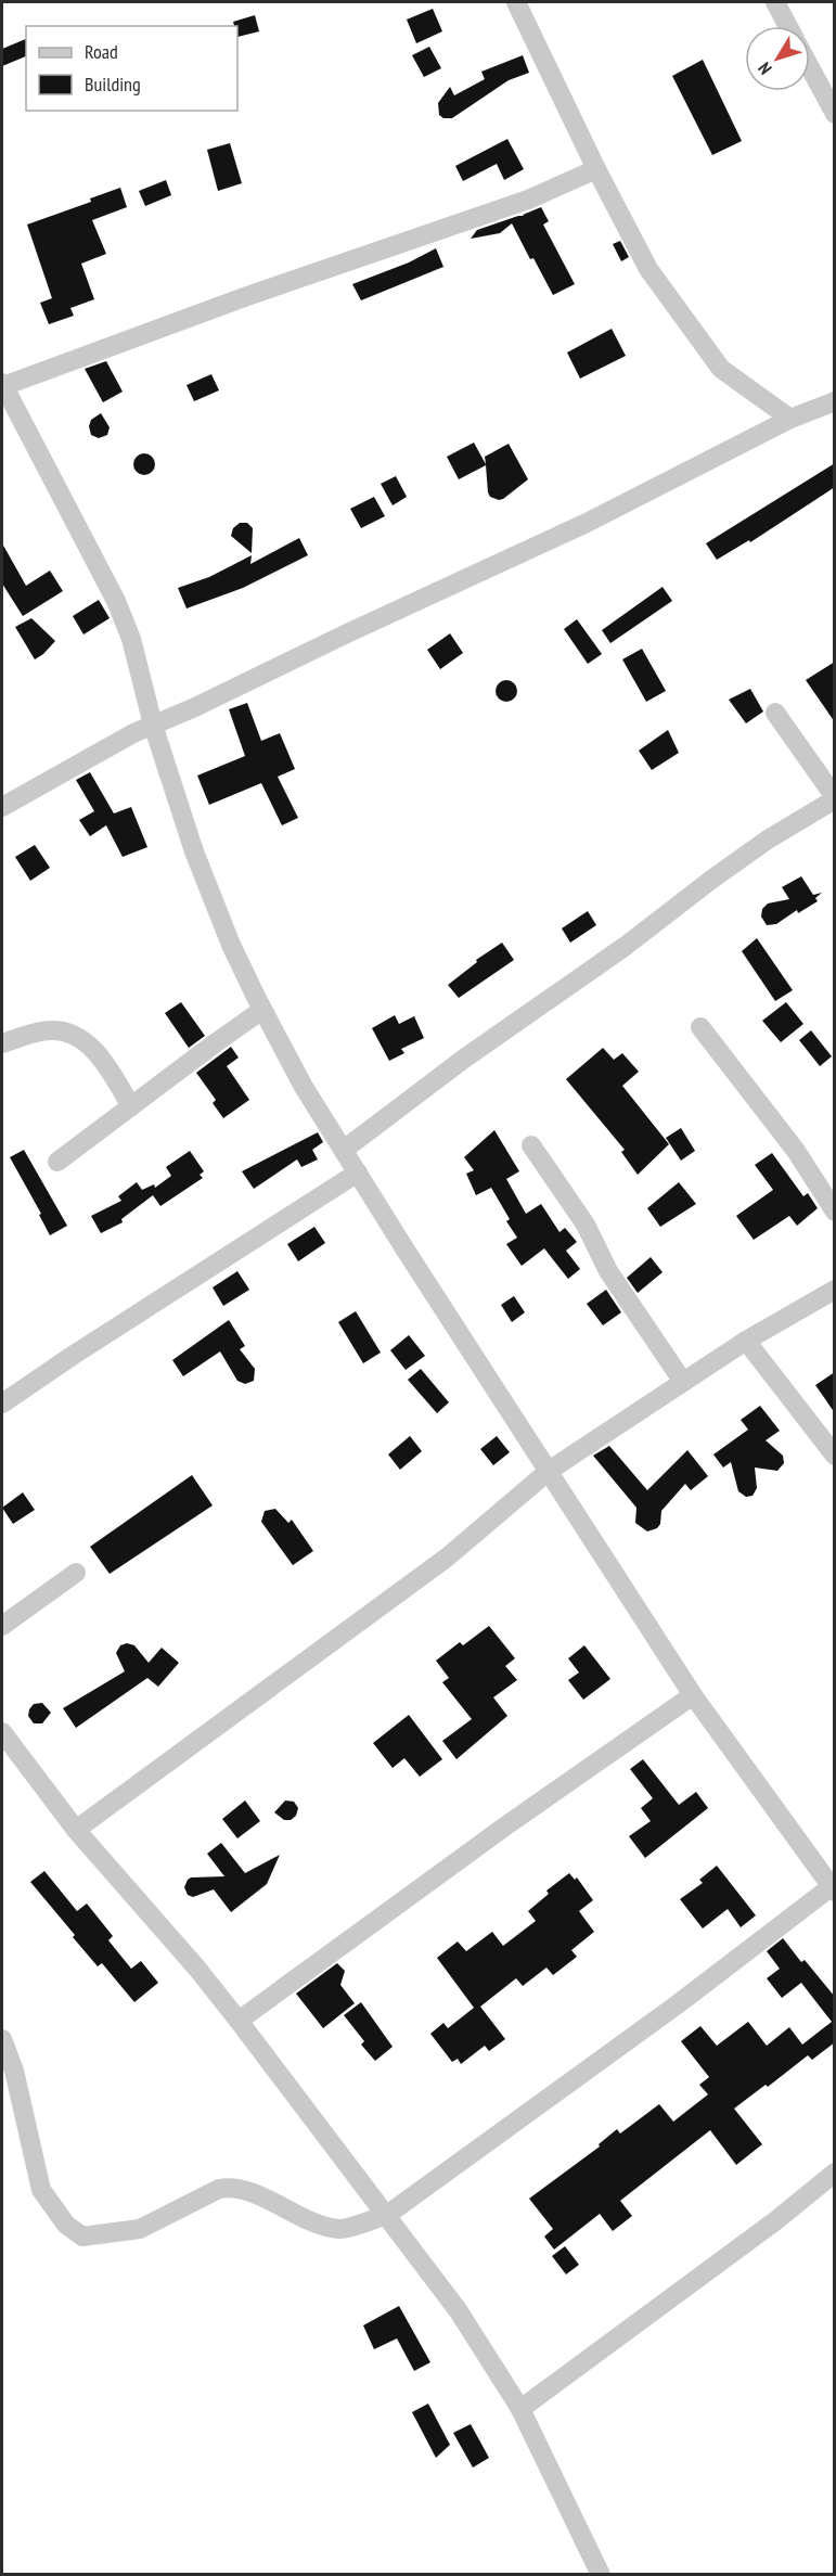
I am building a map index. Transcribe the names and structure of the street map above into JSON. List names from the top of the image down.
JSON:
{
  "legend": ["Road", "Building"],
  "north": "bottom left"
}
